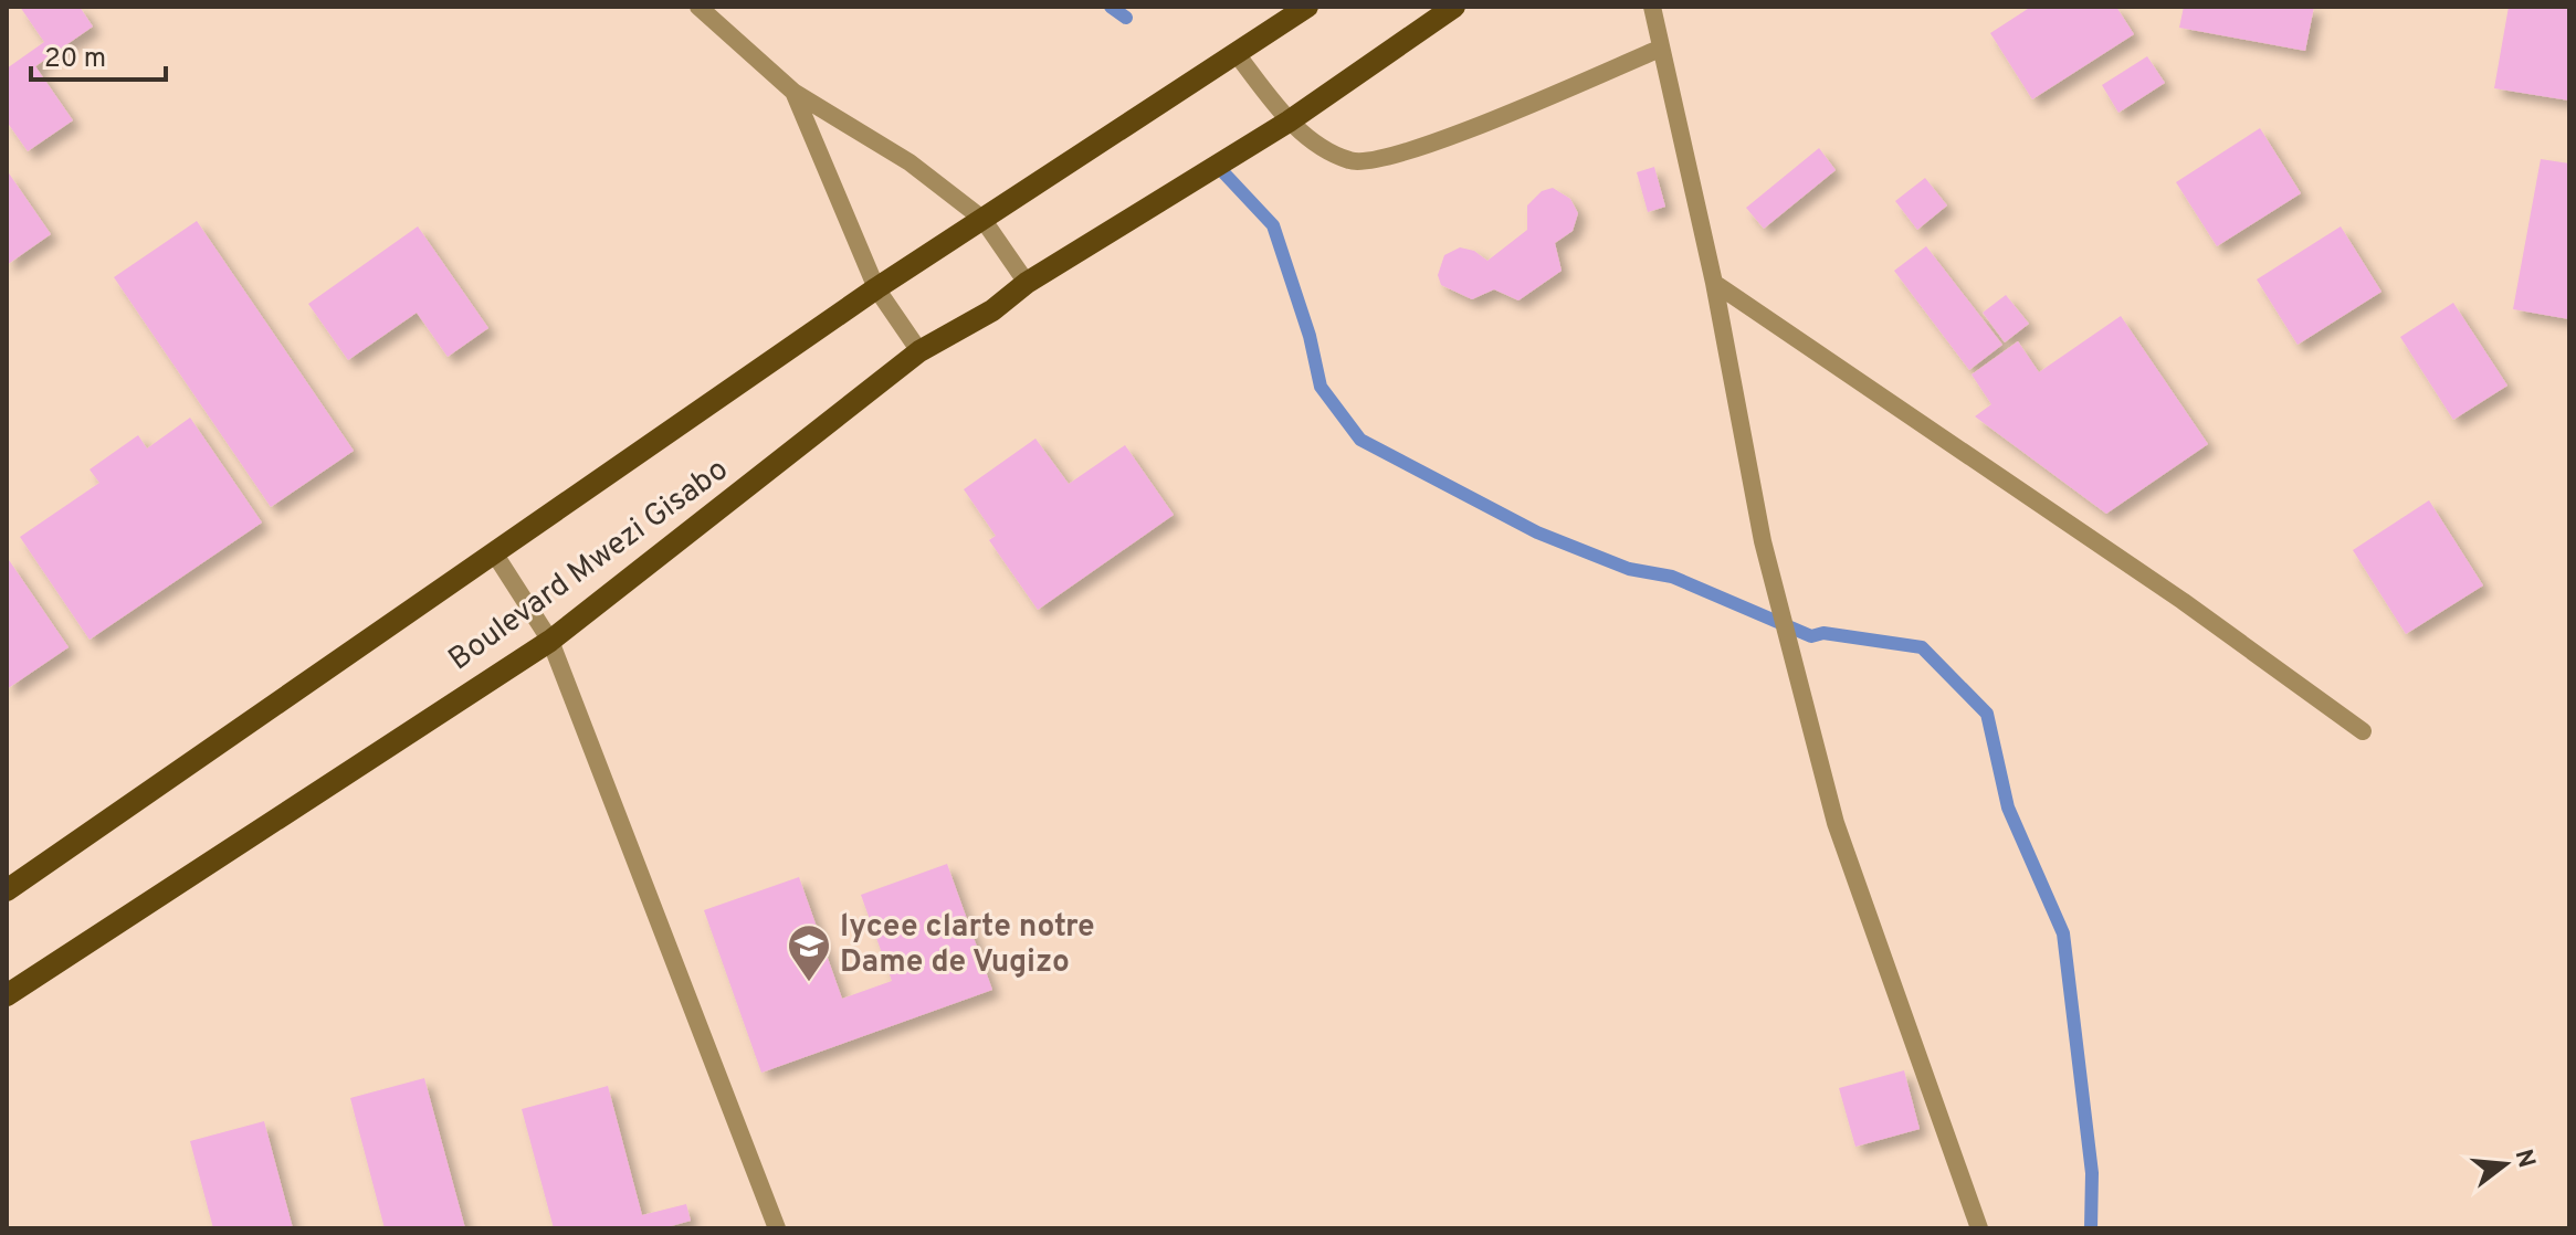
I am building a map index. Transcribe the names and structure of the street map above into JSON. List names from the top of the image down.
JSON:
{
  "streets": {
    "main road": ["Boulevard Mwezi Gisabo"]
  },
  "places": {
    "school or university": ["lycee clarte notre Dame de Vugizo"]
  },
  "scale_bar": "20 m",
  "north": "right"
}
